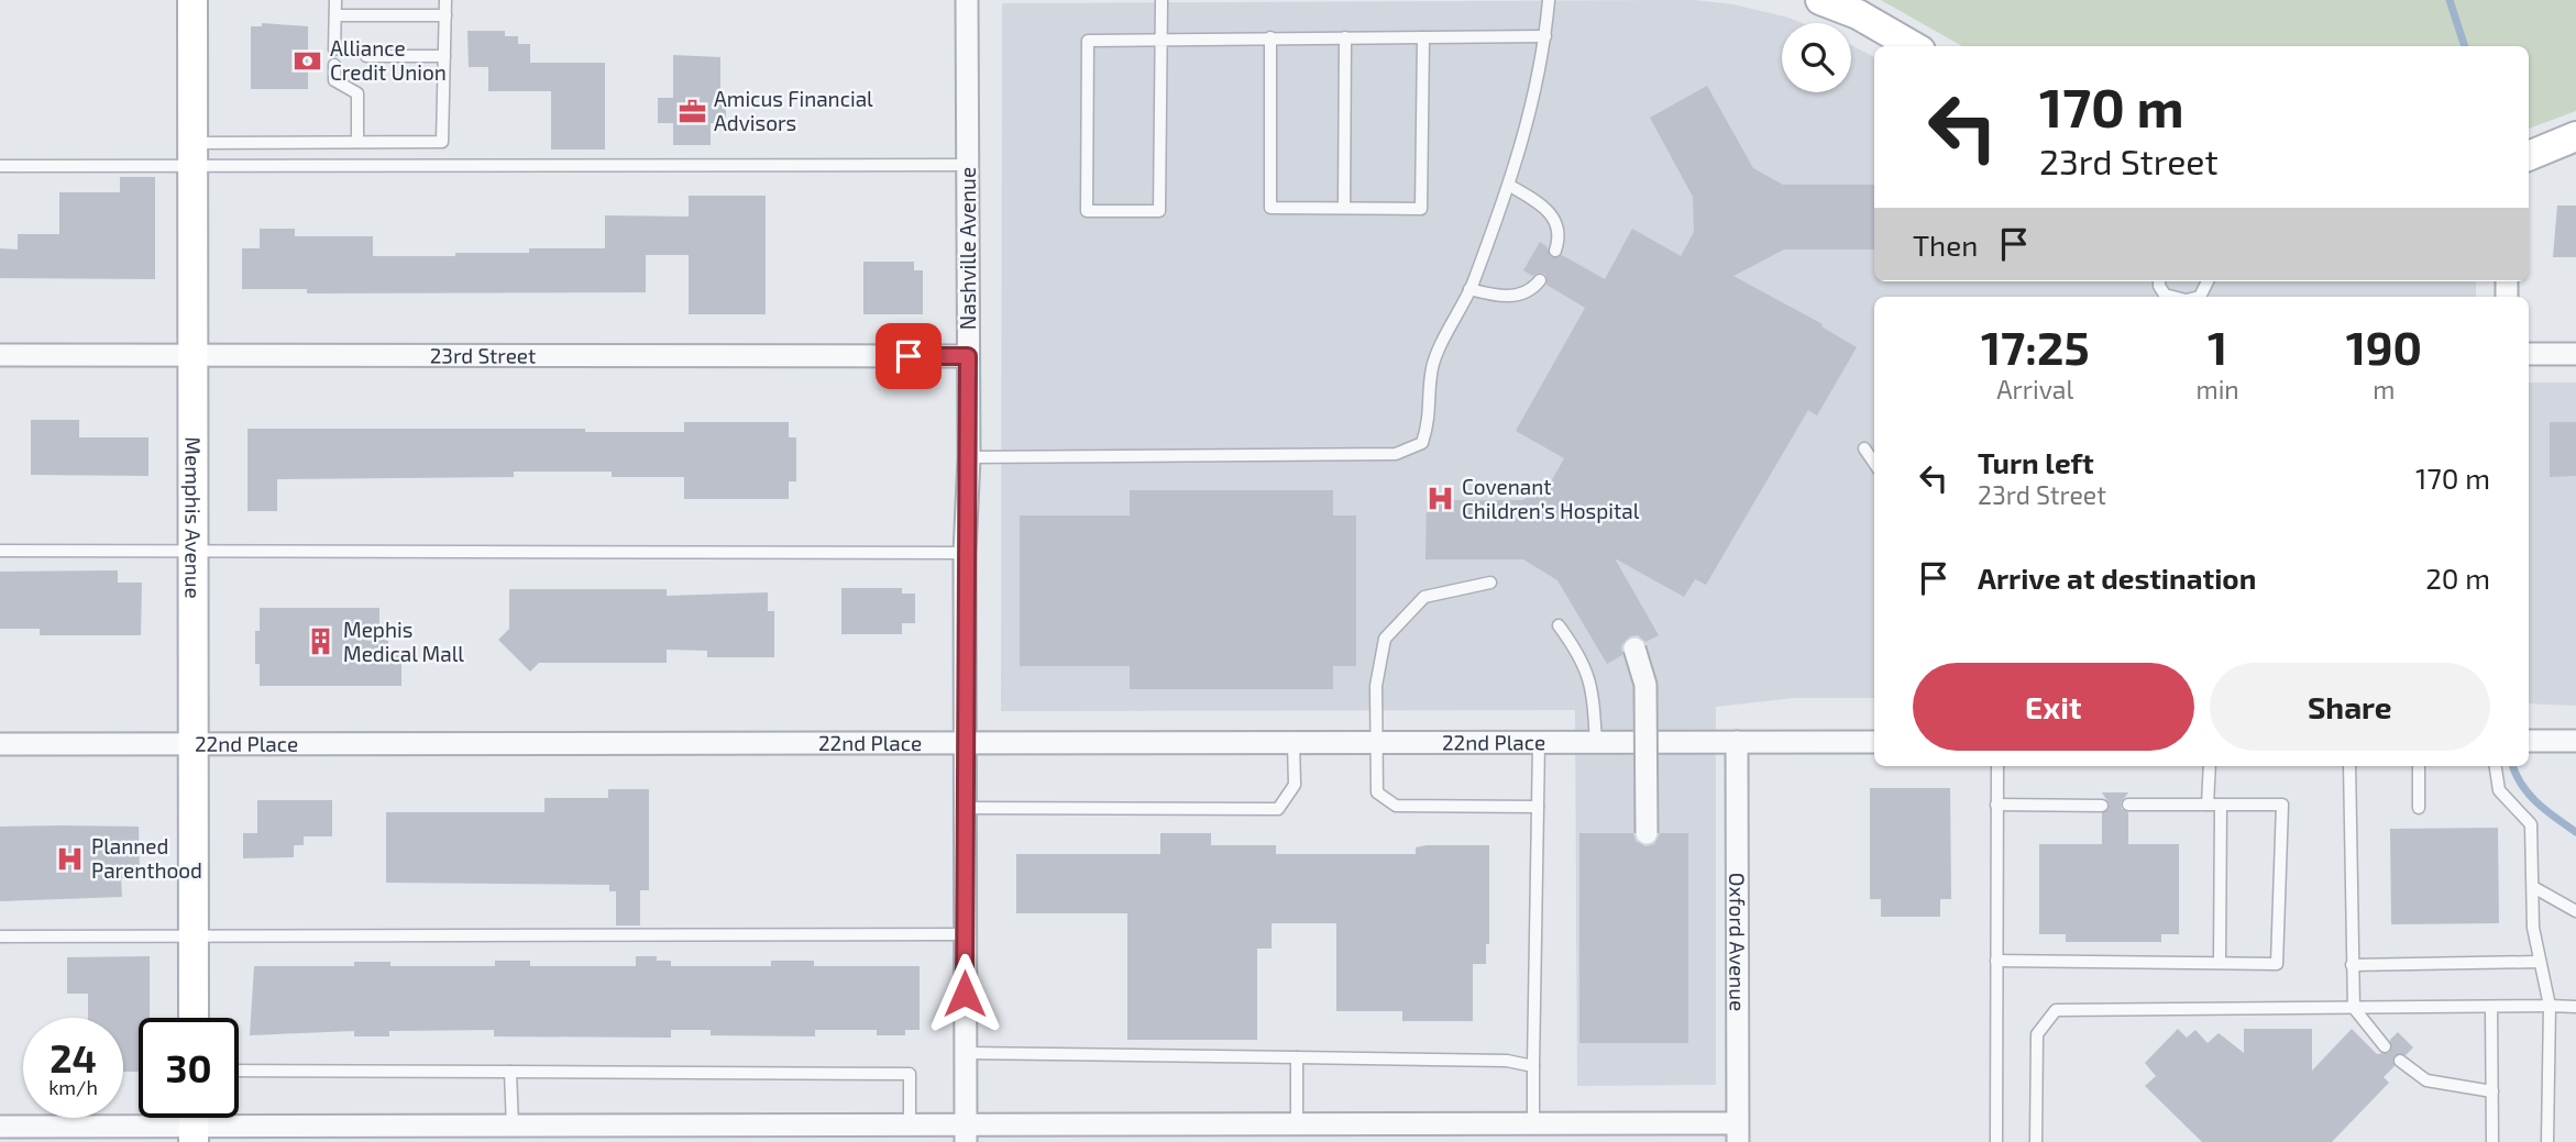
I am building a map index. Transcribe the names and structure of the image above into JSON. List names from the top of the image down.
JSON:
{
  "streets": {
    "street": [
      "Nashville Avenue",
      "23rd Street",
      "Memphis Avenue",
      "22nd Place",
      "Oxford Avenue"
    ]
  },
  "crossings": [
    ["Nashville Avenue", "23rd Street"],
    ["Nashville Avenue", "22nd Place"],
    ["23rd Street", "Memphis Avenue"],
    ["Memphis Avenue", "22nd Place"],
    ["22nd Place", "Oxford Avenue"]
  ],
  "places": {
    "bank": ["Alliance Credit Union"],
    "office": ["Amicus Financial Advisors"],
    "hospital": ["Covenant Children’s Hospital", "Planned Parenthood"],
    "building": ["Mephis Medical Mall"]
  },
  "page": {
    "turn": ["170 m", "23rd Street"],
    "then": "Then",
    "eta": [
      "17:25",
      "Arrival",
      "1",
      "min",
      "190",
      "m"
    ],
    "list": [
      {
        "name": "Turn left",
        "note": "23rd Street",
        "value": "170 m"
      },
      {
        "name": "Arrive at destination",
        "value": "20 m"
      }
    ],
    "buttons": ["Exit", "Share"],
    "speed": "24 km/h",
    "limit": "30"
  }
}
